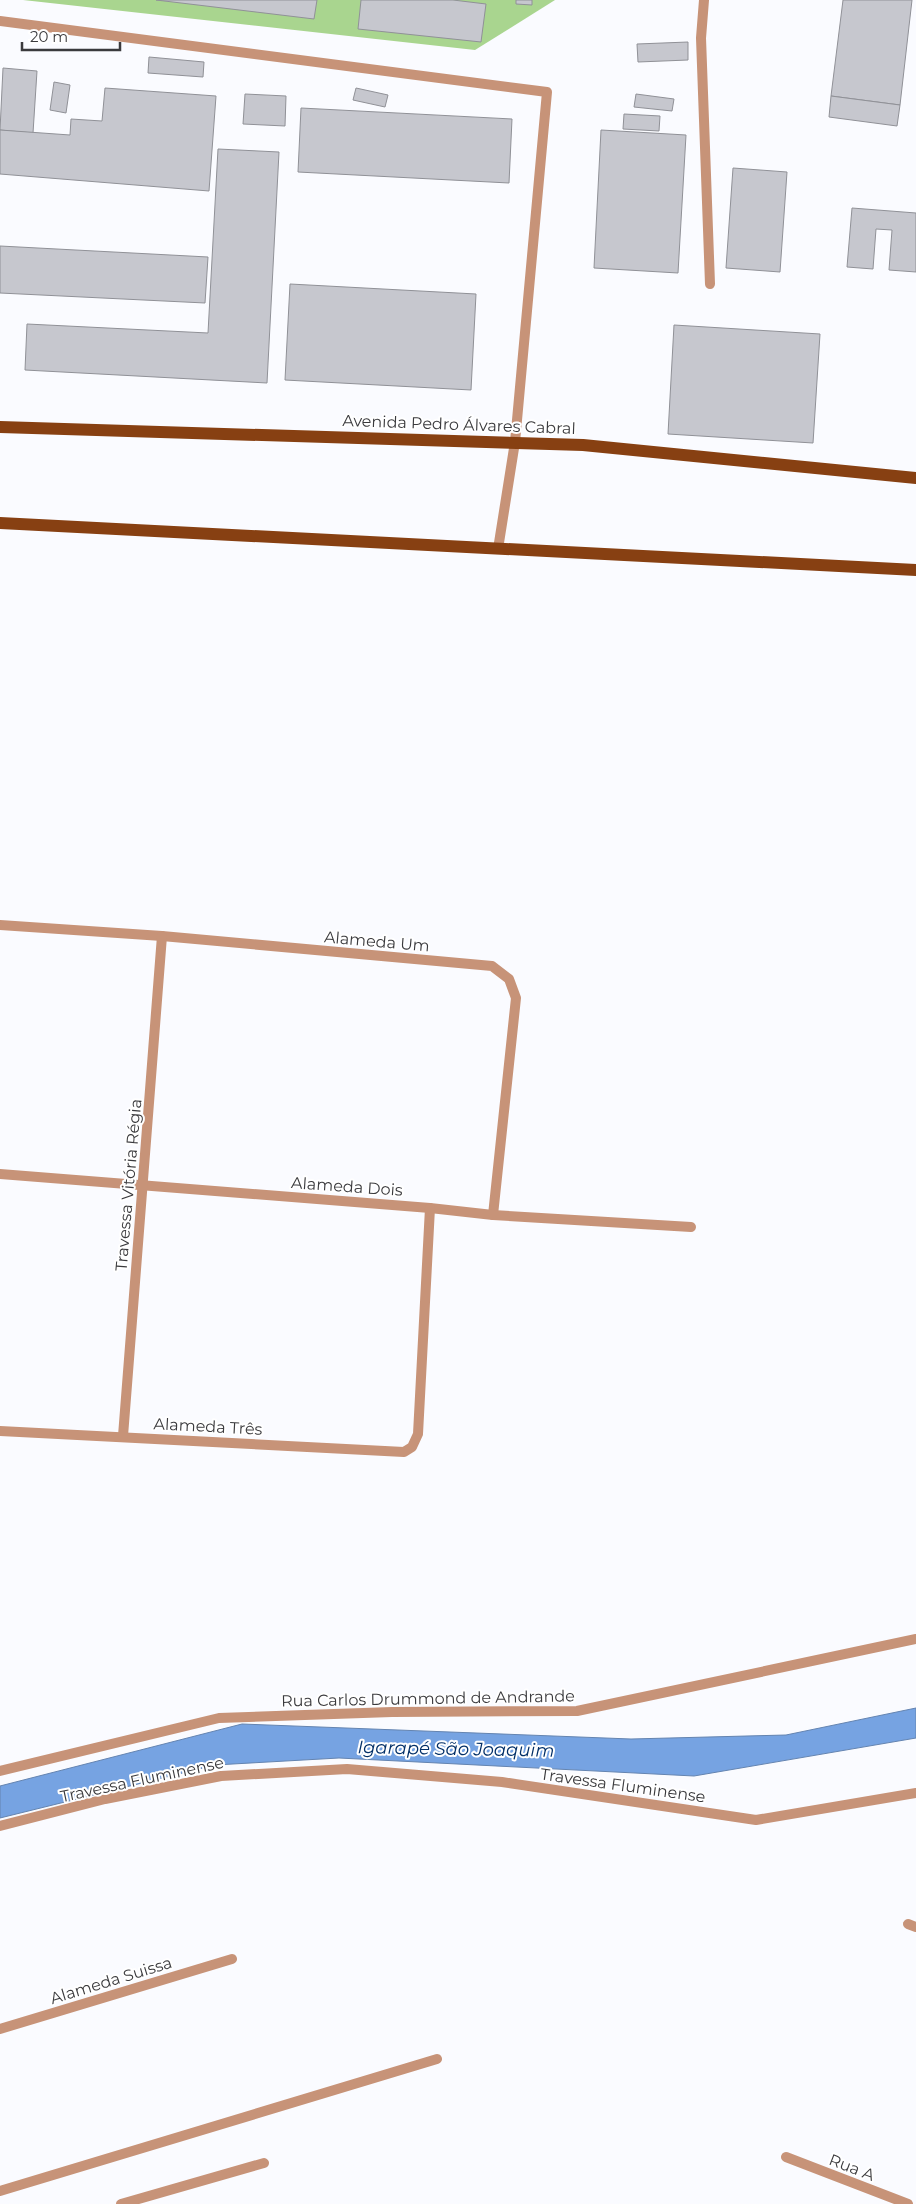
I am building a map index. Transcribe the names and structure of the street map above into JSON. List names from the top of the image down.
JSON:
{
  "streets": {
    "main road": ["Avenida Pedro Álvares Cabral"],
    "street": [
      "Alameda Um",
      "Travessa Vitória Régia",
      "Alameda Dois",
      "Alameda Três",
      "Rua Carlos Drummond de Andrande",
      "Travessa Fluminense",
      "Alameda Suissa",
      "Rua A"
    ]
  },
  "crossings": [
    ["Alameda Um", "Travessa Vitória Régia"],
    ["Alameda Um", "Alameda Dois"],
    ["Travessa Vitória Régia", "Alameda Dois"],
    ["Travessa Vitória Régia", "Alameda Três"],
    ["Alameda Dois", "Alameda Três"]
  ],
  "water": ["Igarapé São Joaquim"],
  "scale_bar": "20 m"
}
